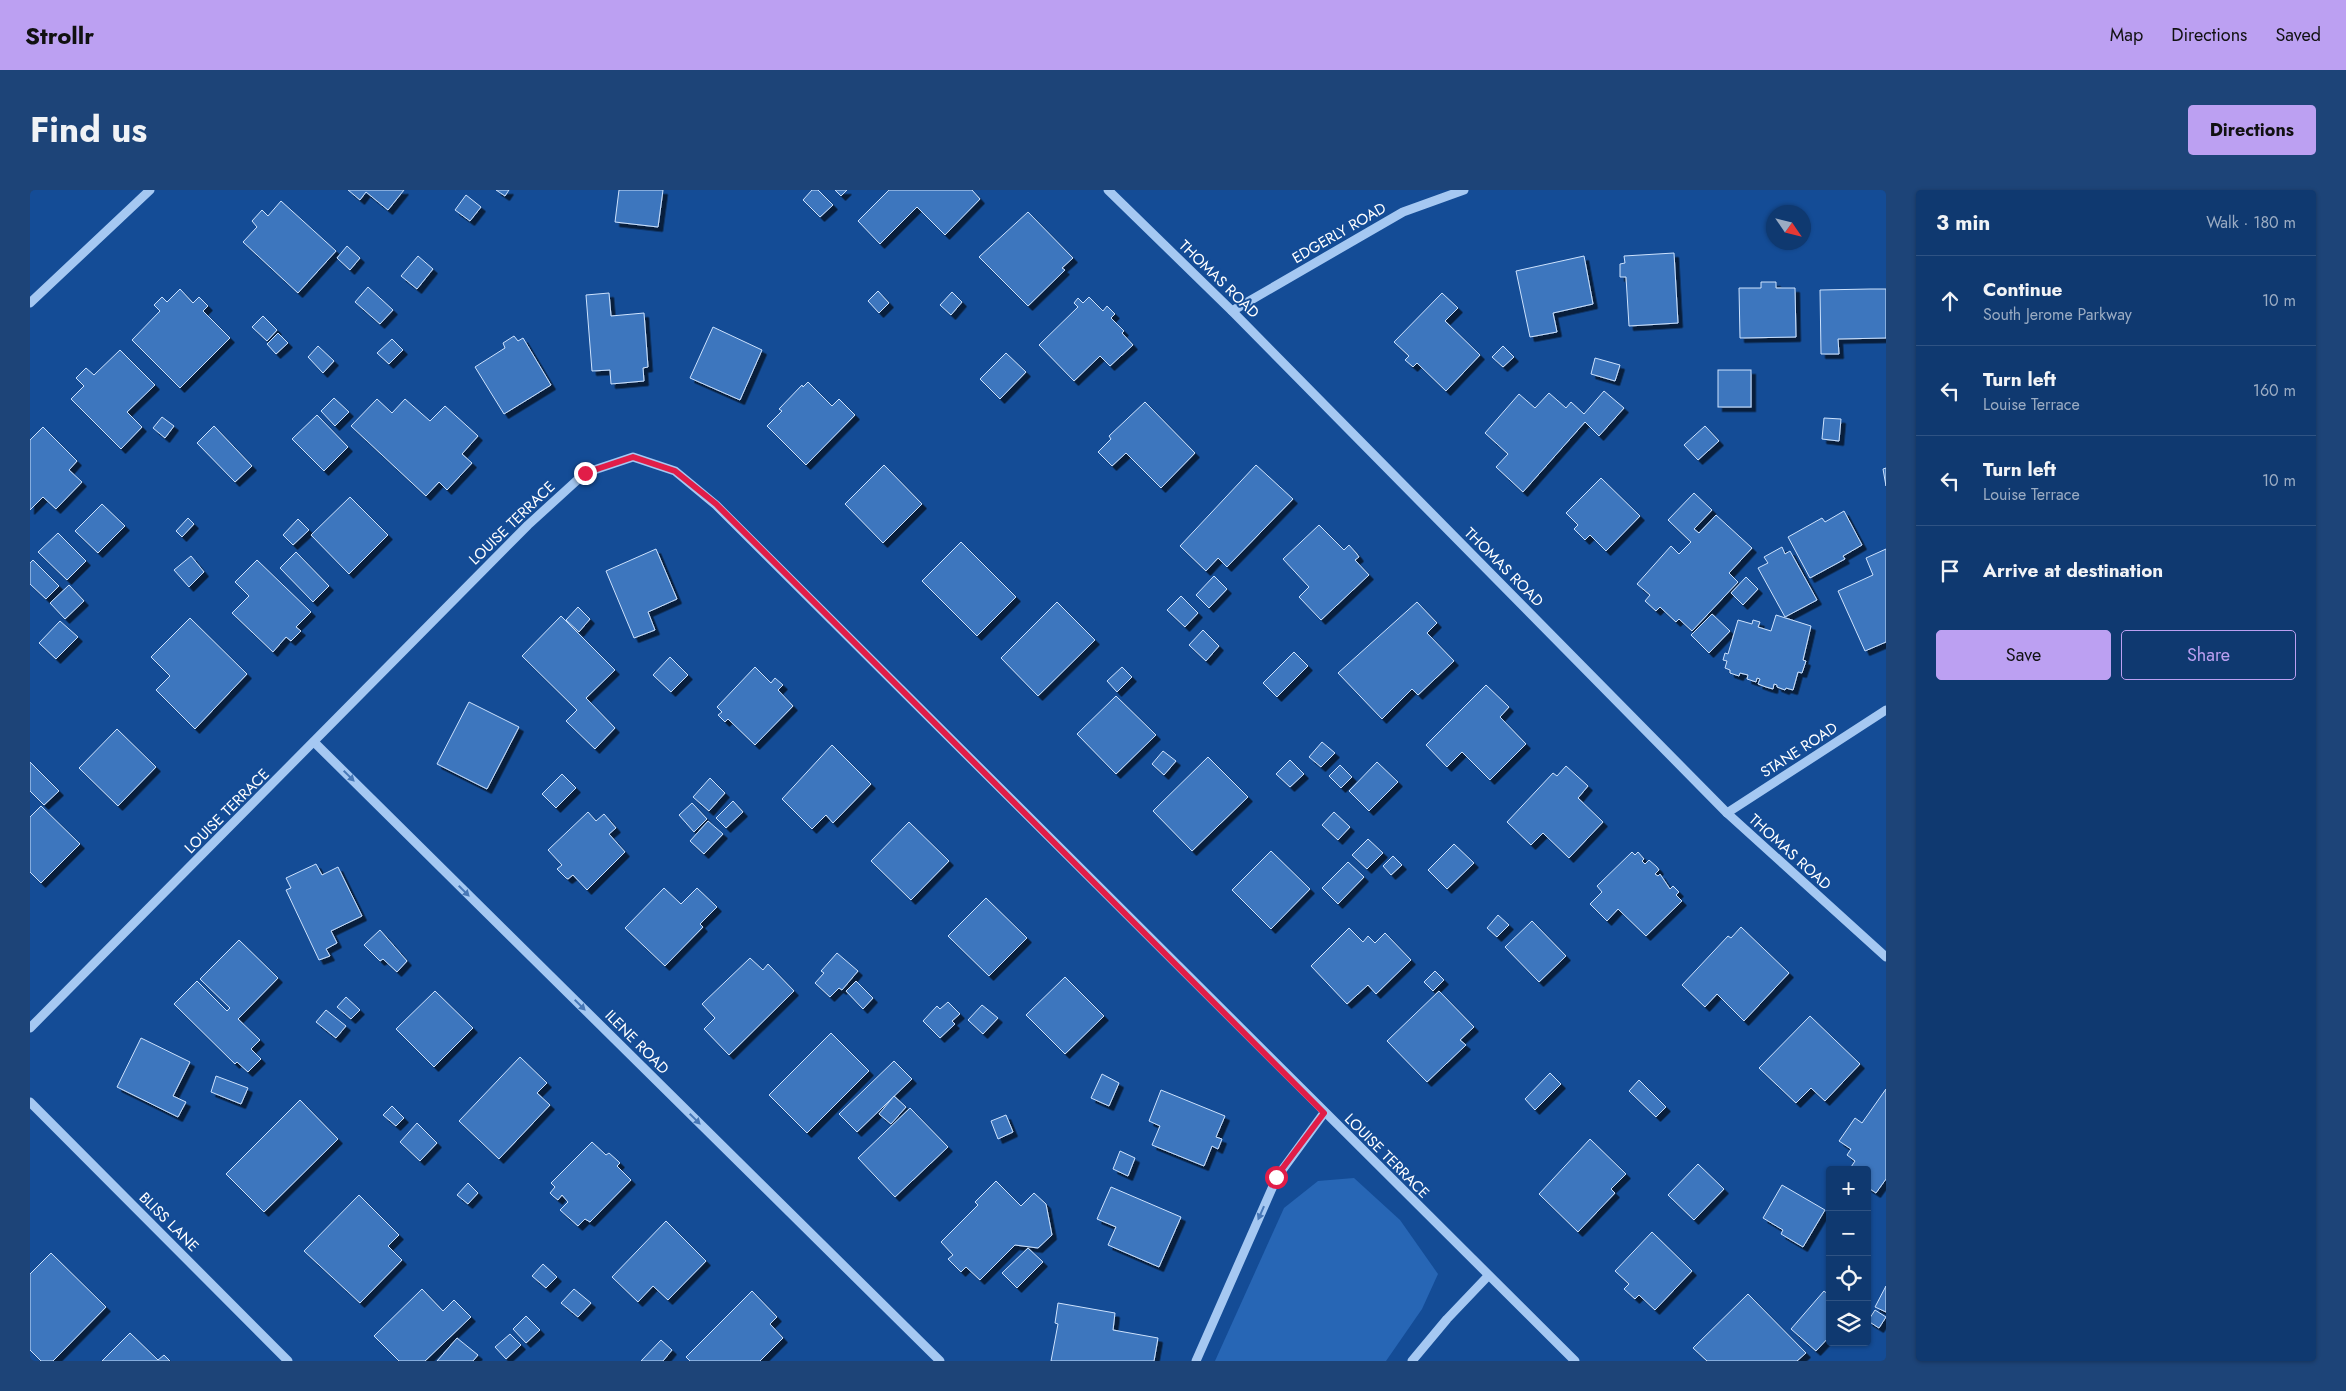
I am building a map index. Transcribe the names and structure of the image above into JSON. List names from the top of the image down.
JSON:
{
  "streets": {
    "street": [
      "EDGERLY ROAD",
      "THOMAS ROAD",
      "LOUISE TERRACE",
      "STANE ROAD",
      "ILENE ROAD",
      "BLISS LANE"
    ]
  },
  "crossings": [
    ["EDGERLY ROAD", "THOMAS ROAD"],
    ["THOMAS ROAD", "STANE ROAD"],
    ["LOUISE TERRACE", "ILENE ROAD"]
  ],
  "one_way": ["ILENE ROAD"],
  "north": "bottom right",
  "page": {
    "header": "Strollr",
    "nav": ["Map", "Directions", "Saved"],
    "title": "Find us",
    "buttons": [
      "Directions",
      ["Save", "Share"]
    ],
    "heading": ["3 min", "Walk · 180 m"],
    "list": [
      ["Continue", "South Jerome Parkway", "10 m"],
      ["Turn left", "Louise Terrace", "160 m"],
      ["Turn left", "Louise Terrace", "10 m"],
      "Arrive at destination"
    ],
    "map_buttons": ["+", "−"]
  }
}
